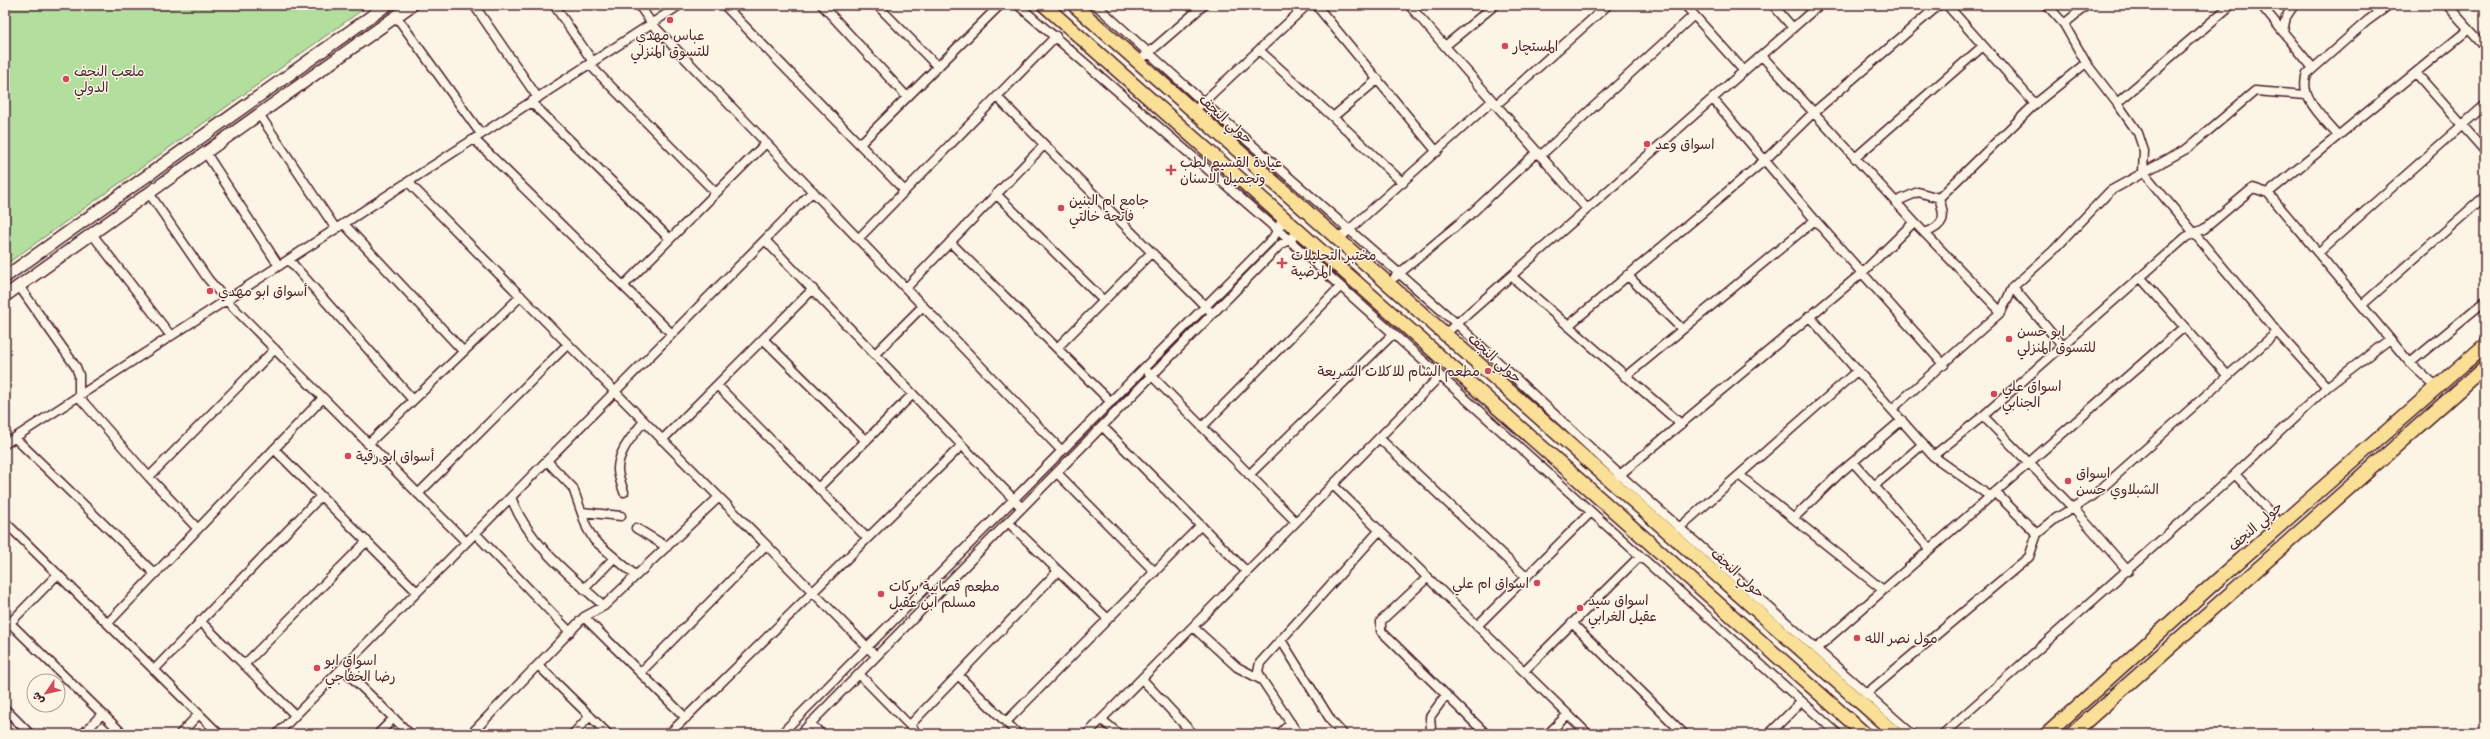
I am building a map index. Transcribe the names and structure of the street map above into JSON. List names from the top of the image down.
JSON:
{
  "streets": {
    "main road": ["حولي النجف"]
  },
  "places": {
    "other": [
      "عباس مهدي للتسوق المنزلي",
      "المستچار",
      "ملعب النجف الدولي",
      "اسواق وعد",
      "جامع ام البنين فاتحة خالتي",
      "أسواق ابو مهدي",
      "ابو حسن للتسوق المنزلي",
      "مطعم الشام للاكلات السريعة",
      "اسواق علي الجنابي",
      "أسواق ابو رقية",
      "اسواق الشبلاوي حسن",
      "اسواق ام علي",
      "مطعم قصابية بركات مسلم ابن عقيل",
      "اسواق سيد عقيل الغرابي",
      "مول نصر الله",
      "اسواق ابو رضا الخفاجي"
    ],
    "health": ["عيادة القسيم لطب وتجميل الاسنان", "مختبر التحليلات المرضية"]
  },
  "north": "bottom left"
}
